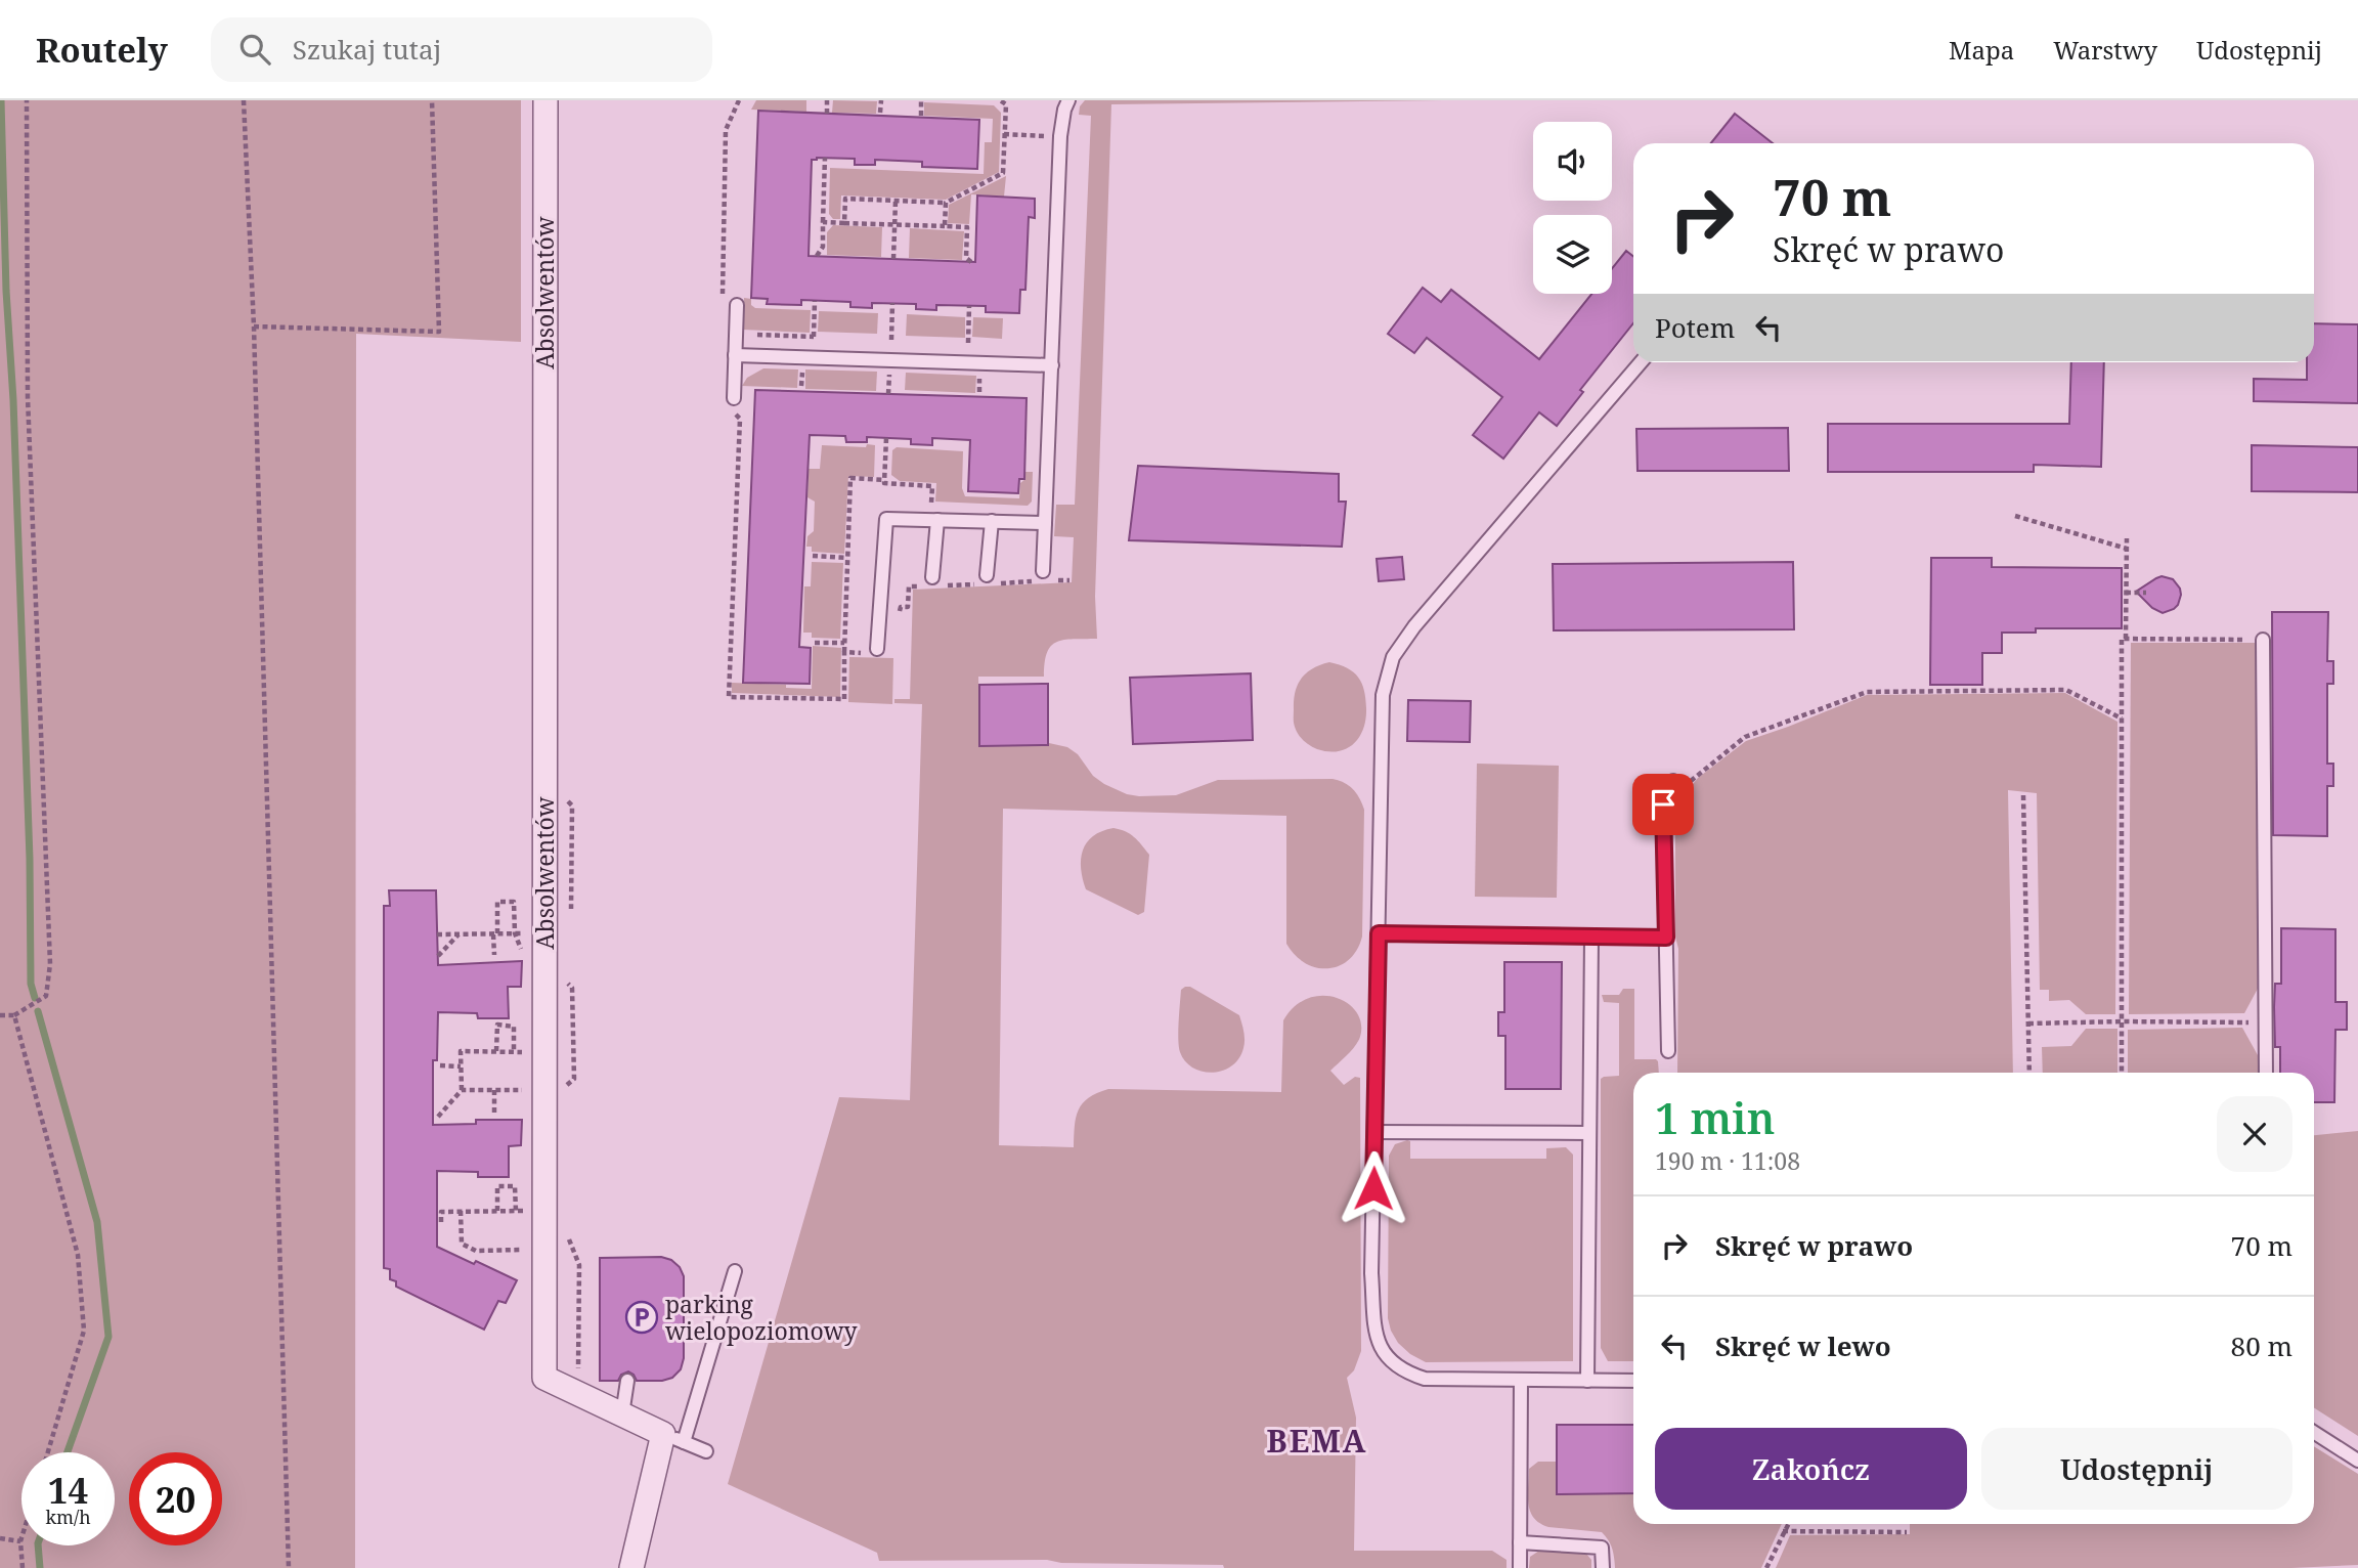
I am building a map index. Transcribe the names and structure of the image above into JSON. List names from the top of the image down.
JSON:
{
  "streets": {
    "street": ["Absolwentów"]
  },
  "districts": ["BEMA"],
  "places": {
    "parking": ["parking wielopoziomowy"]
  },
  "page": {
    "header": "Routely",
    "search": "Szukaj tutaj",
    "nav": ["Mapa", "Warstwy", "Udostępnij"],
    "turn": ["70 m", "Skręć w prawo"],
    "then": "Potem",
    "heading": ["1 min", "190 m · 11:08"],
    "list": [
      {
        "name": "Skręć w prawo",
        "value": "70 m"
      },
      {
        "name": "Skręć w lewo",
        "value": "80 m"
      }
    ],
    "buttons": ["Zakończ", "Udostępnij"],
    "speed": "14 km/h",
    "limit": "20"
  }
}
